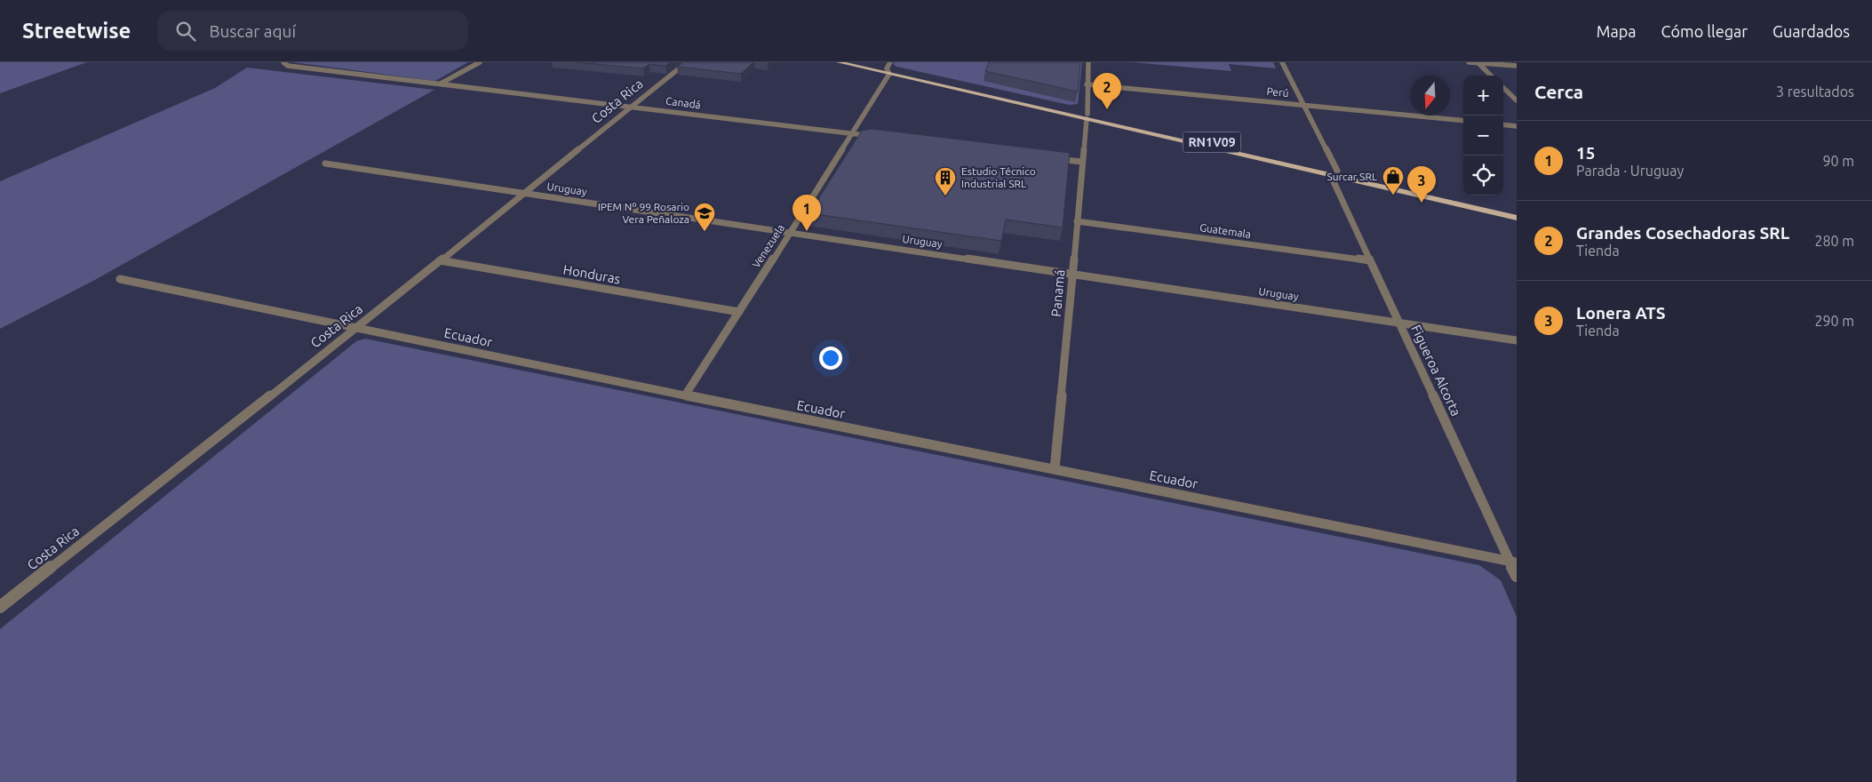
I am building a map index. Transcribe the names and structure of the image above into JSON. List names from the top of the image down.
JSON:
{
  "streets": {
    "main road": ["RN1V09"],
    "street": [
      "Perú",
      "Costa Rica",
      "Canadá",
      "Uruguay",
      "Guatemala",
      "Venezuela",
      "Honduras",
      "Panamá",
      "Ecuador",
      "Figueroa Alcorta"
    ]
  },
  "crossings": [
    ["Perú", "Panamá"],
    ["Perú", "Figueroa Alcorta"],
    ["Costa Rica", "Canadá"],
    ["Costa Rica", "Uruguay"],
    ["Costa Rica", "Honduras"],
    ["Costa Rica", "Ecuador"],
    ["Canadá", "Venezuela"],
    ["RN1V09", "Venezuela"],
    ["RN1V09", "Panamá"],
    ["RN1V09", "Figueroa Alcorta"],
    ["Uruguay", "Venezuela"],
    ["Uruguay", "Panamá"],
    ["Uruguay", "Figueroa Alcorta"],
    ["Guatemala", "Panamá"],
    ["Guatemala", "Figueroa Alcorta"],
    ["Venezuela", "Honduras"],
    ["Venezuela", "Ecuador"],
    ["Panamá", "Ecuador"],
    ["Ecuador", "Figueroa Alcorta"]
  ],
  "places": {
    "shop": ["Surcar SRL"],
    "building": ["Estudio Técnico Industrial SRL"],
    "school or university": ["IPEM Nº 99 Rosario Vera Peñaloza"]
  },
  "north": "bottom",
  "page": {
    "header": "Streetwise",
    "search": "Buscar aquí",
    "nav": ["Mapa", "Cómo llegar", "Guardados"],
    "heading": ["Cerca", "3 resultados"],
    "pins": ["2", "3", "1"],
    "map_buttons": ["+", "−"],
    "list": [
      {
        "mark": "1",
        "name": "15",
        "note": "Parada · Uruguay",
        "value": "90 m"
      },
      {
        "mark": "2",
        "name": "Grandes Cosechadoras SRL",
        "note": "Tienda",
        "value": "280 m"
      },
      {
        "mark": "3",
        "name": "Lonera ATS",
        "note": "Tienda",
        "value": "290 m"
      }
    ]
  }
}
